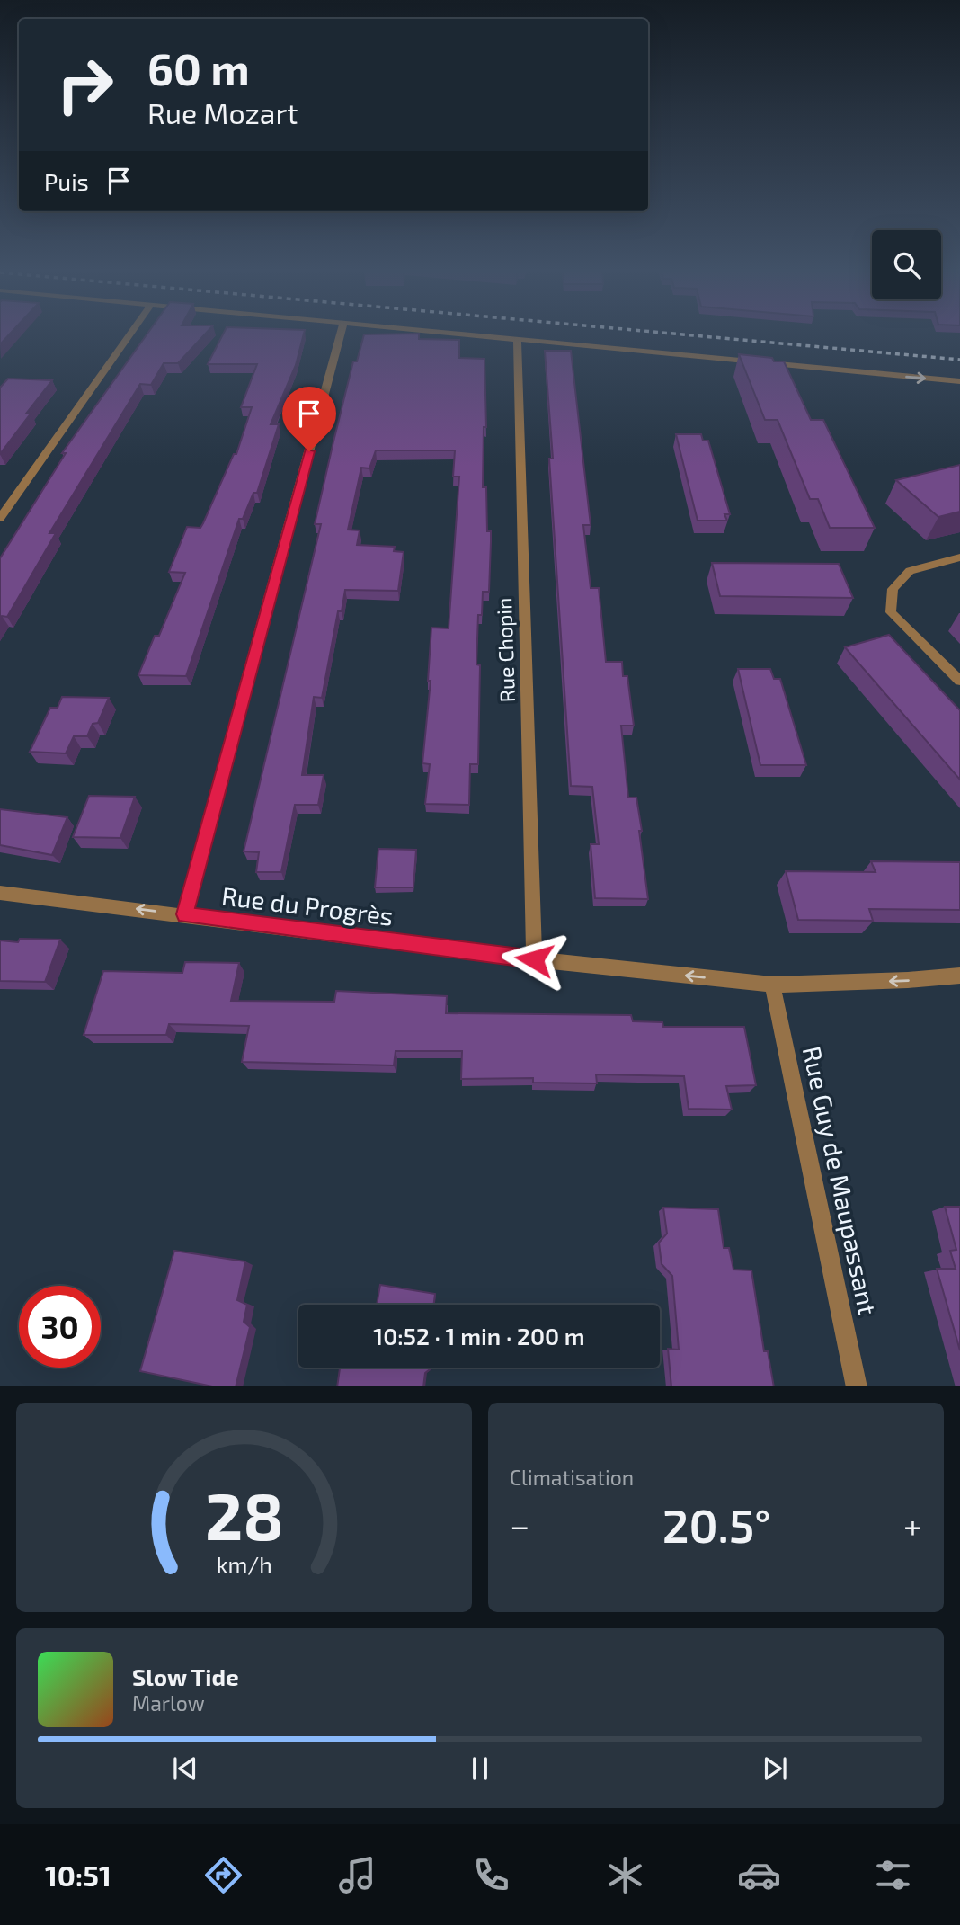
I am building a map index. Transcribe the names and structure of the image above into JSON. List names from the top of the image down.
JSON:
{
  "streets": {
    "street": ["Rue Chopin", "Rue du Progrès", "Rue Guy de Maupassant"]
  },
  "crossings": [
    ["Rue Chopin", "Rue du Progrès"],
    ["Rue du Progrès", "Rue Guy de Maupassant"]
  ],
  "one_way": ["Rue du Progrès"],
  "page": {
    "turn": ["60 m", "Rue Mozart"],
    "then": "Puis",
    "limit": "30",
    "trip": "10:52 · 1 min · 200 m",
    "tile": "Climatisation",
    "heat": ["−", "20.5°", "+"],
    "song": ["Slow Tide", "Marlow"],
    "tabs": "10:51",
    "gauge": ["28", "km/h"]
  }
}
